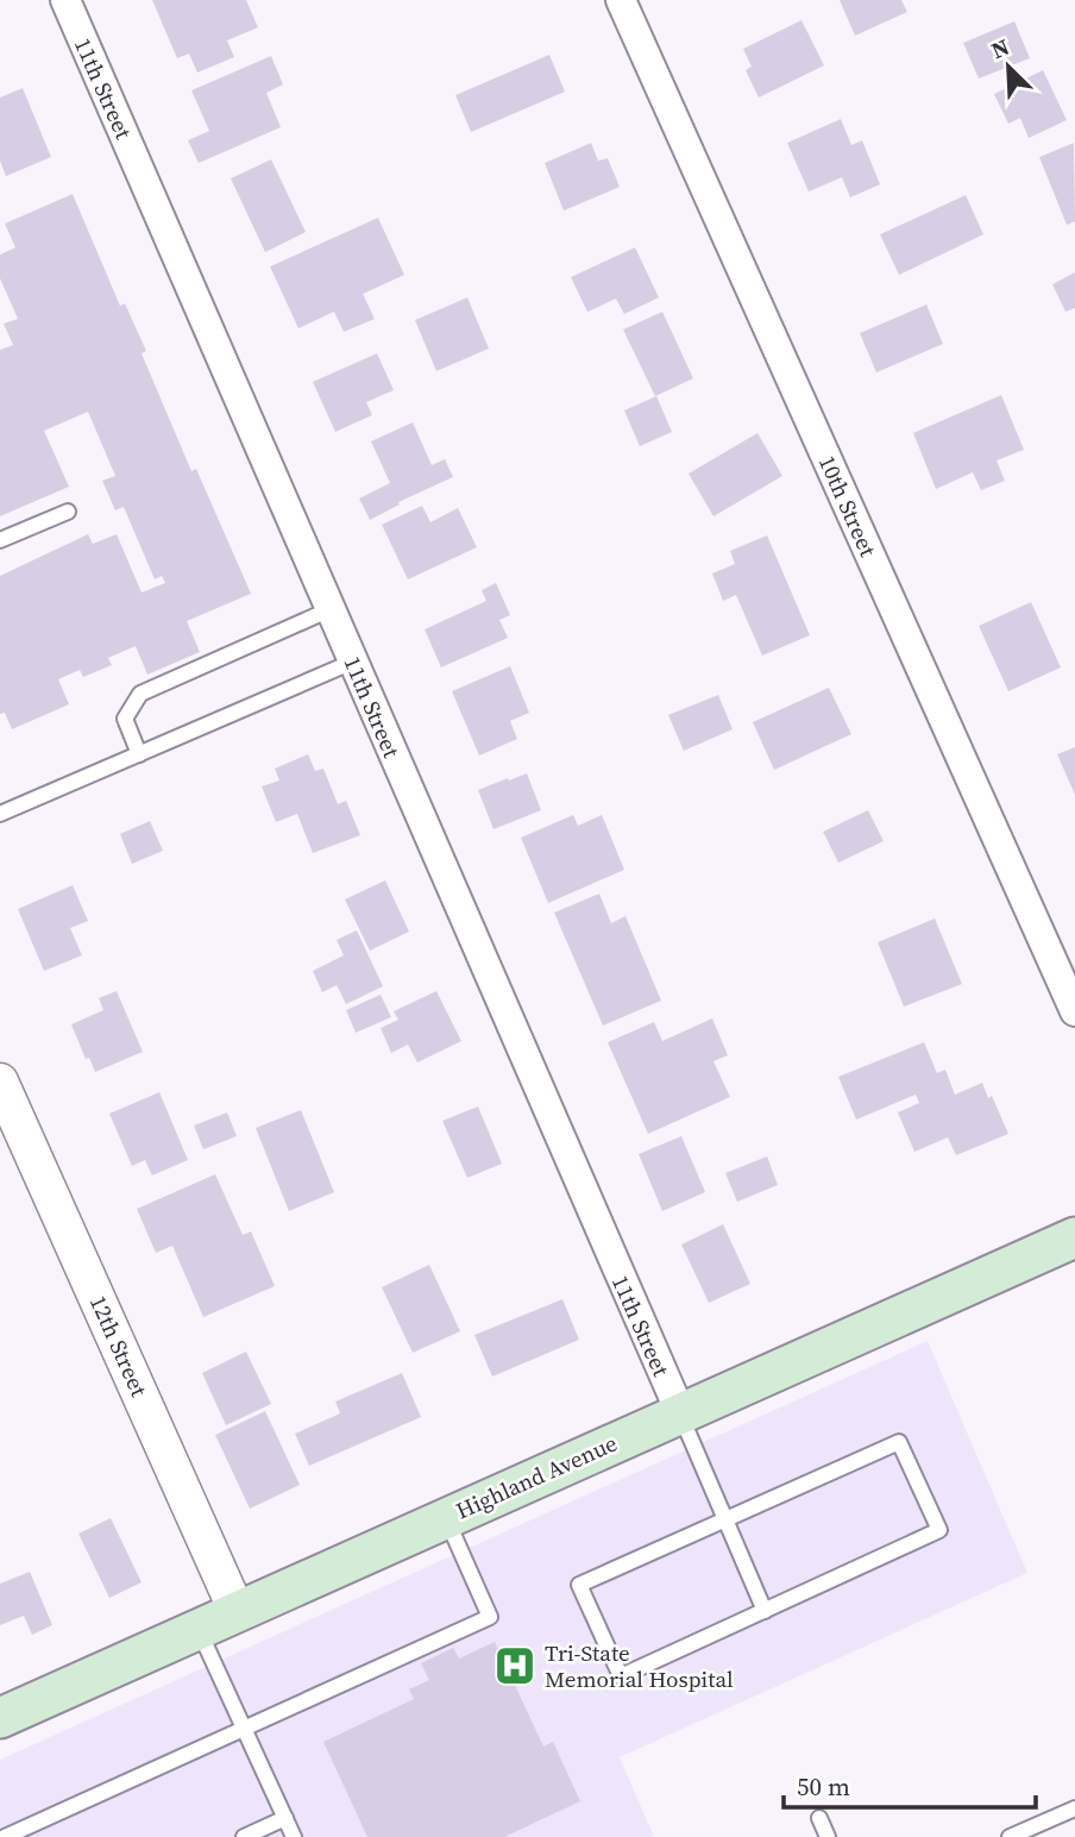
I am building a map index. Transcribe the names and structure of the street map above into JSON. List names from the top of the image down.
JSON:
{
  "streets": {
    "main road": ["Highland Avenue"],
    "street": ["11th Street", "10th Street", "12th Street"]
  },
  "crossings": [
    ["11th Street", "Highland Avenue"],
    ["12th Street", "Highland Avenue"]
  ],
  "places": {
    "hospital": ["Tri-State Memorial Hospital"]
  },
  "scale_bar": "50 m",
  "north": "top left"
}
